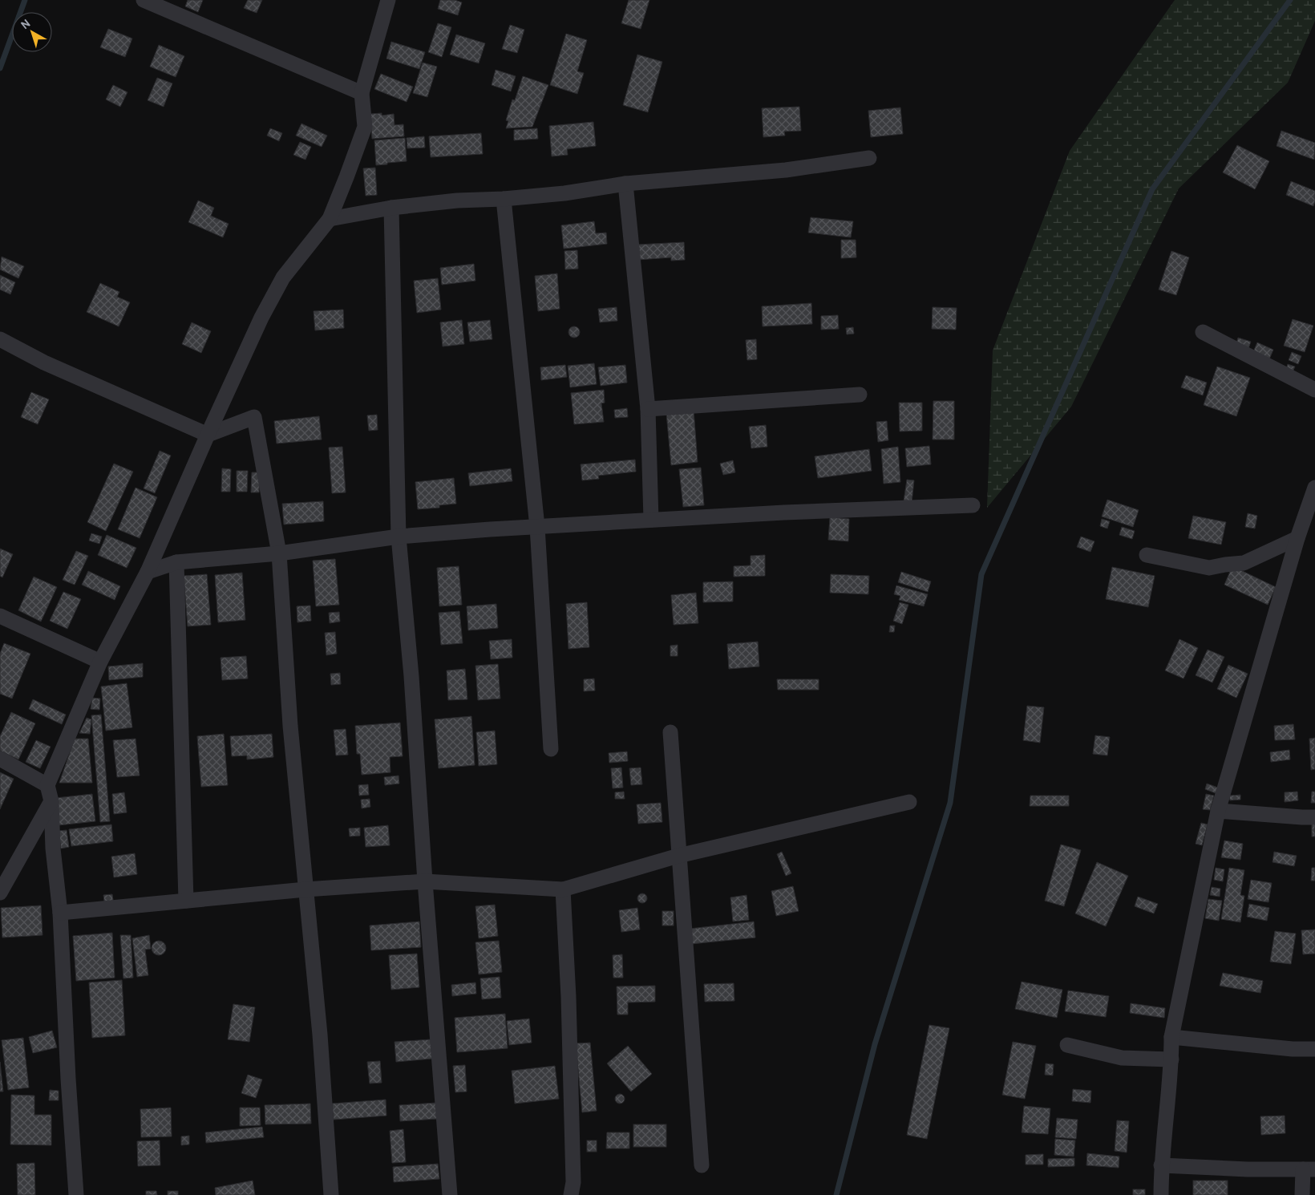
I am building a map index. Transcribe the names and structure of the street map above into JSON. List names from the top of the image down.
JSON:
{
  "north": "top left"
}
